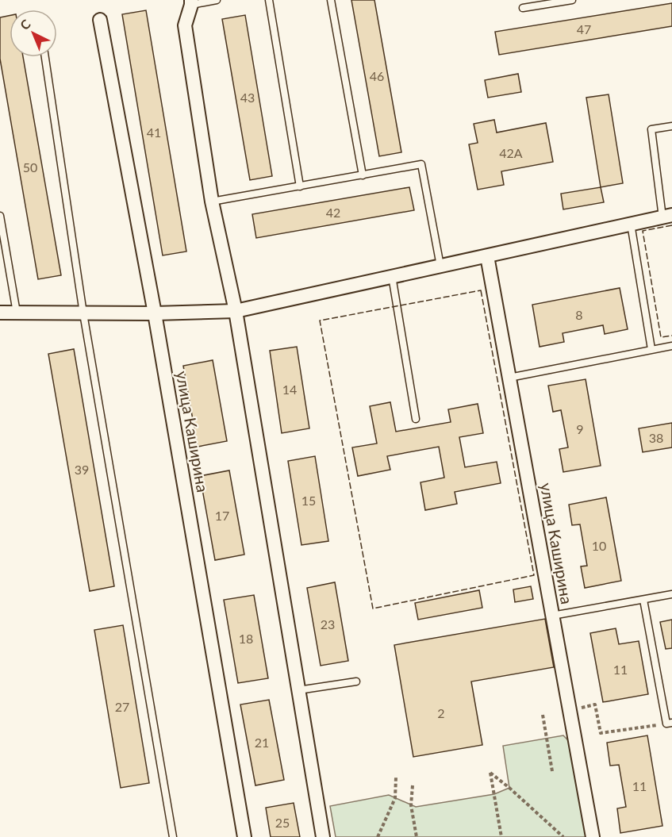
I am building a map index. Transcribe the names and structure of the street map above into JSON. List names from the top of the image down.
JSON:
{
  "streets": {
    "street": ["улица Каширина"]
  },
  "house_numbers": [
    "47",
    "46",
    "43",
    "41",
    "42А",
    "50",
    "42",
    "8",
    "14",
    "9",
    "38",
    "39",
    "15",
    "17",
    "10",
    "23",
    "18",
    "11",
    "27",
    "2",
    "21",
    "11",
    "25"
  ],
  "north": "top left"
}
